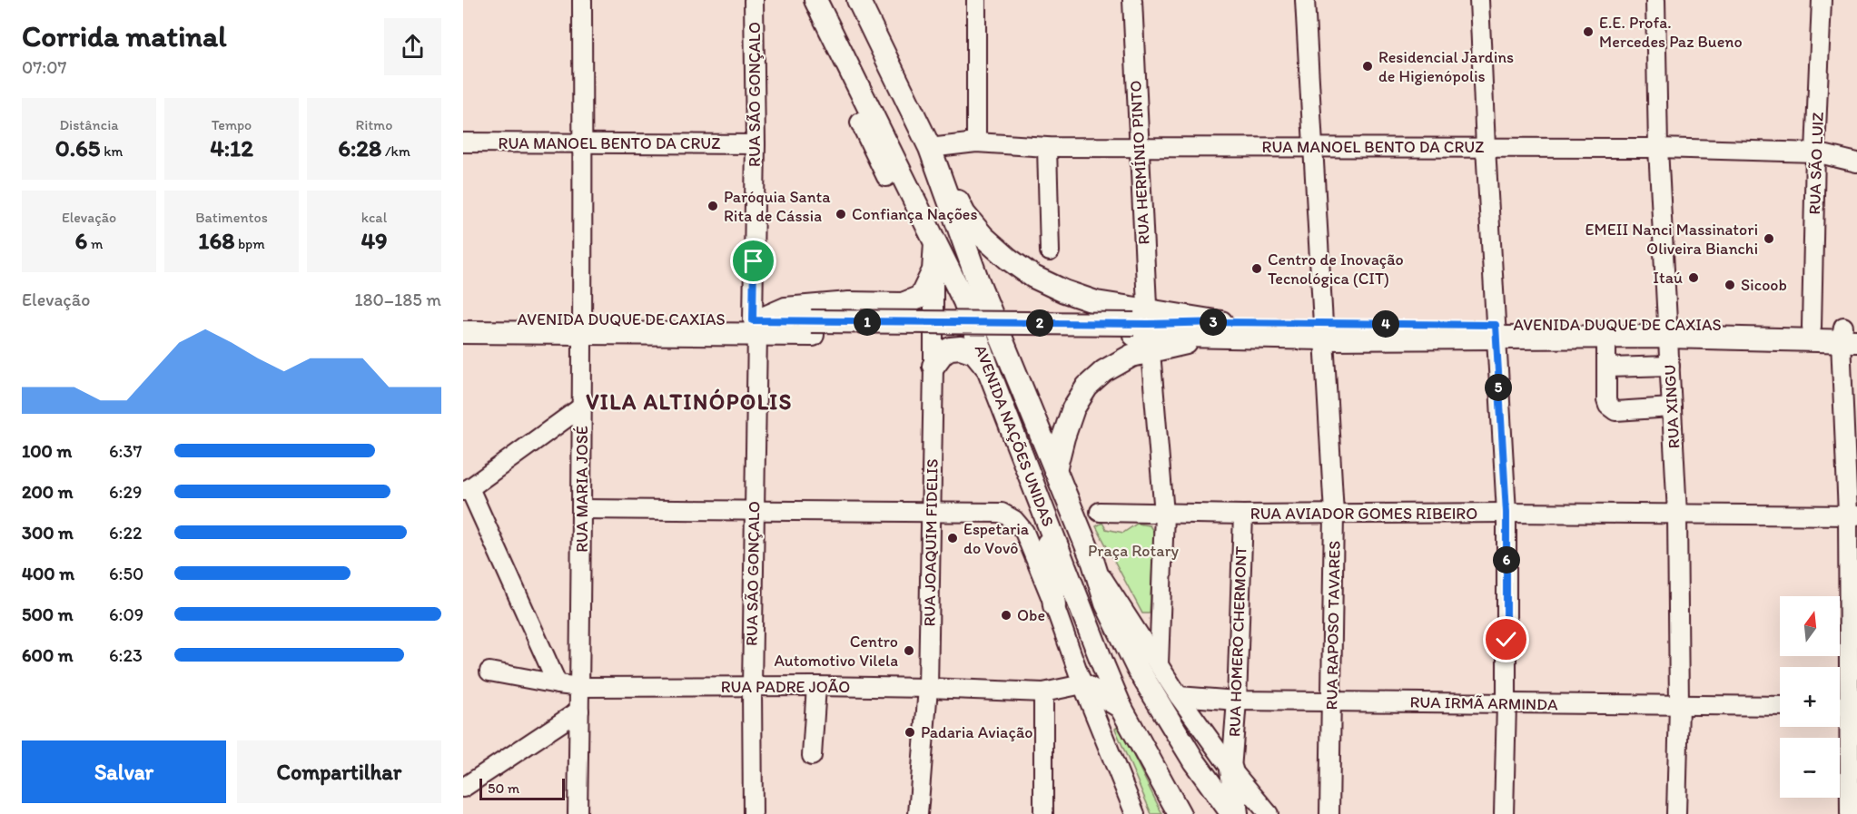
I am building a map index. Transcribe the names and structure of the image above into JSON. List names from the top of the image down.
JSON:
{
  "streets": {
    "main road": ["AVENIDA DUQUE DE CAXIAS", "AVENIDA NAÇÕES UNIDAS"],
    "street": [
      "RUA SÃO GONÇALO",
      "RUA MANOEL BENTO DA CRUZ",
      "RUA HERMÍNIO PINTO",
      "RUA SÃO LUIZ",
      "RUA XINGU",
      "RUA MARIA JOSÉ",
      "RUA AVIADOR GOMES RIBEIRO",
      "RUA JOAQUIM FIDELIS",
      "RUA RAPOSO TAVARES",
      "RUA HOMERO CHERMONT",
      "RUA PADRE JOÃO",
      "RUA IRMÃ ARMINDA"
    ]
  },
  "crossings": [
    ["RUA SÃO GONÇALO", "RUA MANOEL BENTO DA CRUZ"],
    ["RUA SÃO GONÇALO", "AVENIDA DUQUE DE CAXIAS"],
    ["RUA SÃO GONÇALO", "RUA PADRE JOÃO"],
    ["RUA MANOEL BENTO DA CRUZ", "RUA HERMÍNIO PINTO"],
    ["RUA MANOEL BENTO DA CRUZ", "RUA SÃO LUIZ"],
    ["RUA MANOEL BENTO DA CRUZ", "RUA XINGU"],
    ["RUA MANOEL BENTO DA CRUZ", "AVENIDA NAÇÕES UNIDAS"],
    ["RUA MANOEL BENTO DA CRUZ", "RUA MARIA JOSÉ"],
    ["RUA MANOEL BENTO DA CRUZ", "RUA RAPOSO TAVARES"],
    ["RUA HERMÍNIO PINTO", "AVENIDA DUQUE DE CAXIAS"],
    ["RUA SÃO LUIZ", "AVENIDA DUQUE DE CAXIAS"],
    ["AVENIDA DUQUE DE CAXIAS", "RUA XINGU"],
    ["AVENIDA DUQUE DE CAXIAS", "RUA MARIA JOSÉ"],
    ["AVENIDA DUQUE DE CAXIAS", "RUA RAPOSO TAVARES"],
    ["RUA XINGU", "RUA AVIADOR GOMES RIBEIRO"],
    ["RUA XINGU", "RUA IRMÃ ARMINDA"],
    ["AVENIDA NAÇÕES UNIDAS", "RUA JOAQUIM FIDELIS"],
    ["AVENIDA NAÇÕES UNIDAS", "RUA HOMERO CHERMONT"],
    ["AVENIDA NAÇÕES UNIDAS", "RUA PADRE JOÃO"],
    ["AVENIDA NAÇÕES UNIDAS", "RUA IRMÃ ARMINDA"],
    ["RUA MARIA JOSÉ", "RUA PADRE JOÃO"],
    ["RUA AVIADOR GOMES RIBEIRO", "RUA RAPOSO TAVARES"],
    ["RUA AVIADOR GOMES RIBEIRO", "RUA HOMERO CHERMONT"],
    ["RUA JOAQUIM FIDELIS", "RUA PADRE JOÃO"],
    ["RUA RAPOSO TAVARES", "RUA IRMÃ ARMINDA"],
    ["RUA HOMERO CHERMONT", "RUA IRMÃ ARMINDA"]
  ],
  "districts": ["VILA ALTINÓPOLIS"],
  "parks": ["Praça Rotary"],
  "places": [
    "E.E. Profa. Mercedes Paz Bueno",
    "Residencial Jardins de Higienópolis",
    "Paróquia Santa Rita de Cássia",
    "Confiança Nações",
    "EMEII Nanci Massinatori Oliveira Bianchi",
    "Centro de Inovação Tecnológica (CIT)",
    "Itaú",
    "Sicoob",
    "Espetaria do Vovô",
    "Obe",
    "Centro Automotivo Vilela",
    "Padaria Aviação"
  ],
  "scale_bar": "50 m",
  "north": "top",
  "page": {
    "heading": ["Corrida matinal", "07:07"],
    "stats": [
      ["Distância", "0.65 km"],
      ["Tempo", "4:12"],
      ["Ritmo", "6:28 /km"],
      ["Elevação", "6 m"],
      ["Batimentos", "168 bpm"],
      ["kcal", "49"]
    ],
    "chart": ["Elevação", "180–185 m"],
    "pins": [
      "1",
      "3",
      "2",
      "4",
      "5",
      "6"
    ],
    "list": [
      {
        "name": "100 m",
        "note": "6:37"
      },
      {
        "name": "200 m",
        "note": "6:29"
      },
      {
        "name": "300 m",
        "note": "6:22"
      },
      {
        "name": "400 m",
        "note": "6:50"
      },
      {
        "name": "500 m",
        "note": "6:09"
      },
      {
        "name": "600 m",
        "note": "6:23"
      }
    ],
    "map_buttons": ["+", "−"],
    "buttons": ["Salvar", "Compartilhar"],
    "scale": "50 m"
  }
}
